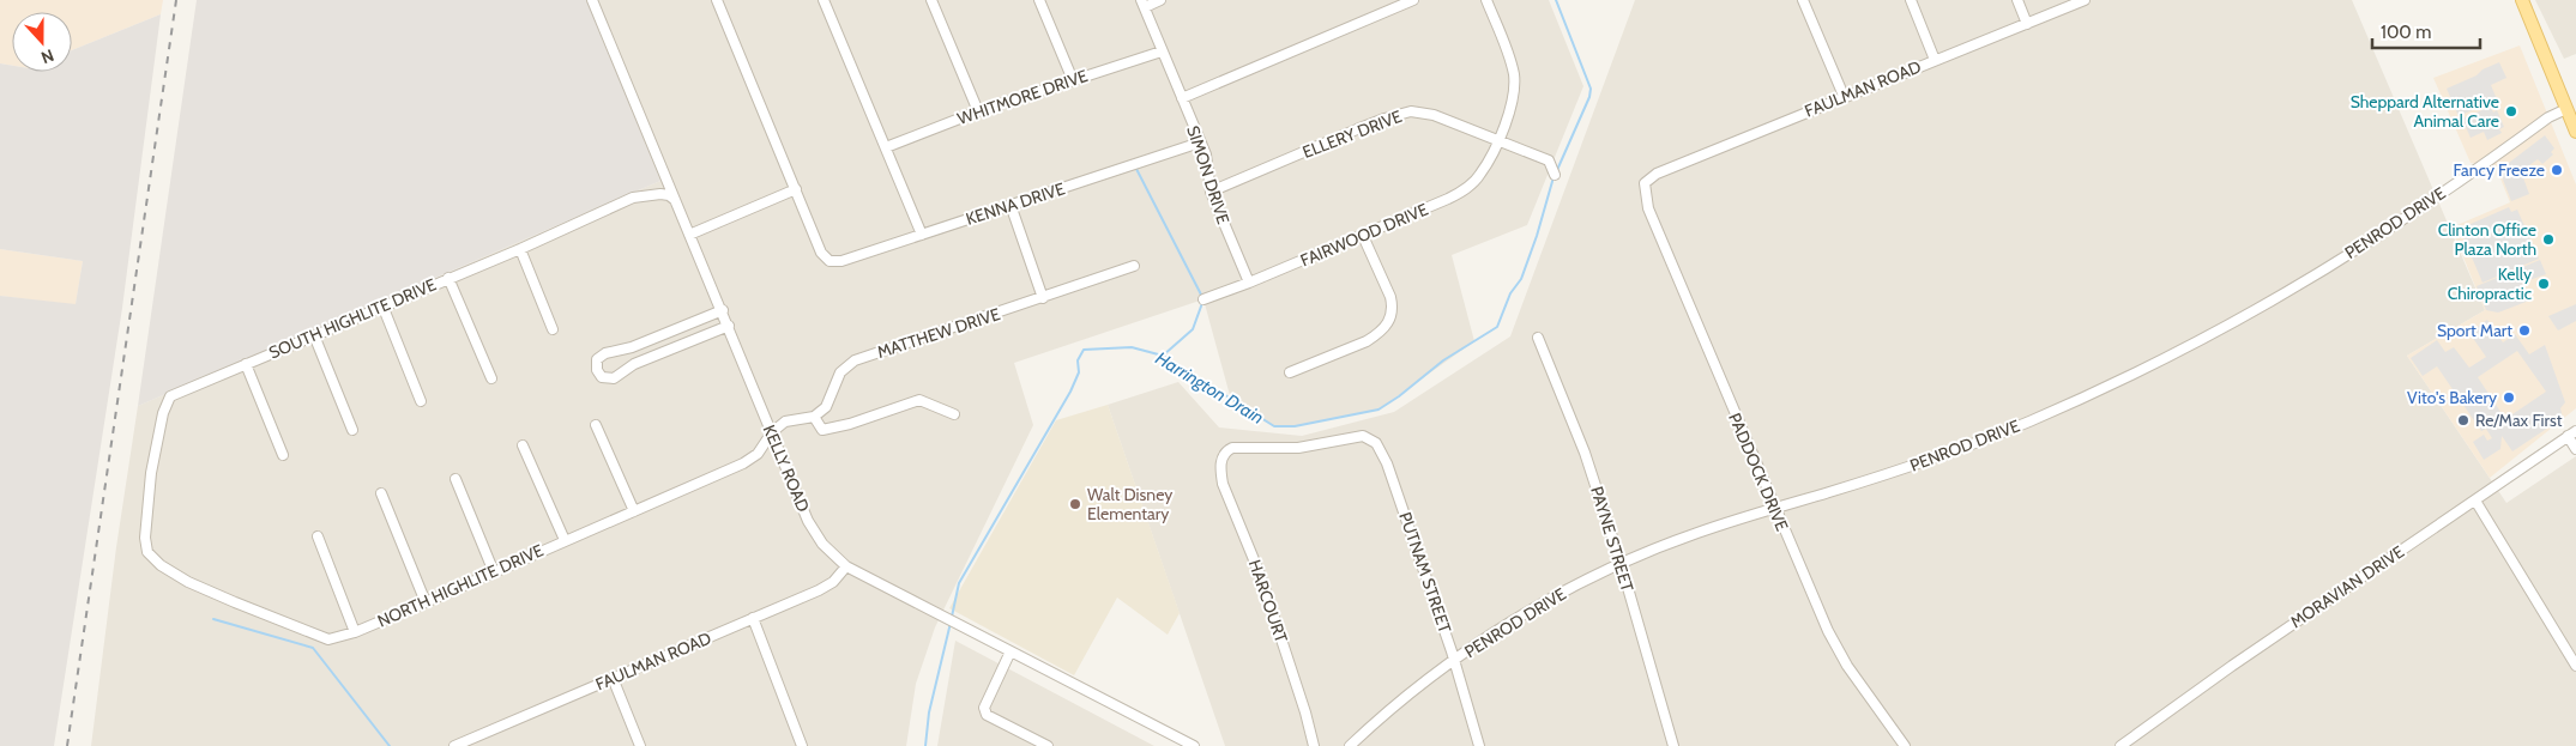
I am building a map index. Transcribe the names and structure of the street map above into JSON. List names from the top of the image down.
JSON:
{
  "streets": {
    "street": [
      "FAULMAN ROAD",
      "WHITMORE DRIVE",
      "ELLERY DRIVE",
      "SIMON DRIVE",
      "KENNA DRIVE",
      "PENROD DRIVE",
      "FAIRWOOD DRIVE",
      "SOUTH HIGHLITE DRIVE",
      "MATTHEW DRIVE",
      "KELLY ROAD",
      "PADDOCK DRIVE",
      "PAYNE STREET",
      "PUTNAM STREET",
      "NORTH HIGHLITE DRIVE",
      "MORAVIAN DRIVE",
      "HARCOURT"
    ]
  },
  "crossings": [
    ["FAULMAN ROAD", "KELLY ROAD"],
    ["FAULMAN ROAD", "PADDOCK DRIVE"],
    ["WHITMORE DRIVE", "SIMON DRIVE"],
    ["ELLERY DRIVE", "SIMON DRIVE"],
    ["ELLERY DRIVE", "FAIRWOOD DRIVE"],
    ["SIMON DRIVE", "KENNA DRIVE"],
    ["SIMON DRIVE", "FAIRWOOD DRIVE"],
    ["PENROD DRIVE", "PADDOCK DRIVE"],
    ["PENROD DRIVE", "PAYNE STREET"],
    ["PENROD DRIVE", "PUTNAM STREET"],
    ["SOUTH HIGHLITE DRIVE", "KELLY ROAD"],
    ["SOUTH HIGHLITE DRIVE", "NORTH HIGHLITE DRIVE"],
    ["KELLY ROAD", "NORTH HIGHLITE DRIVE"],
    ["PUTNAM STREET", "HARCOURT"]
  ],
  "water": ["Harrington Drain"],
  "places": [
    "Sheppard Alternative Animal Care",
    "Fancy Freeze",
    "Clinton Office Plaza North",
    "Kelly Chiropractic",
    "Sport Mart",
    "Vito's Bakery",
    "Re/Max First",
    "Walt Disney Elementary"
  ],
  "scale_bar": "100 m",
  "north": "bottom"
}
